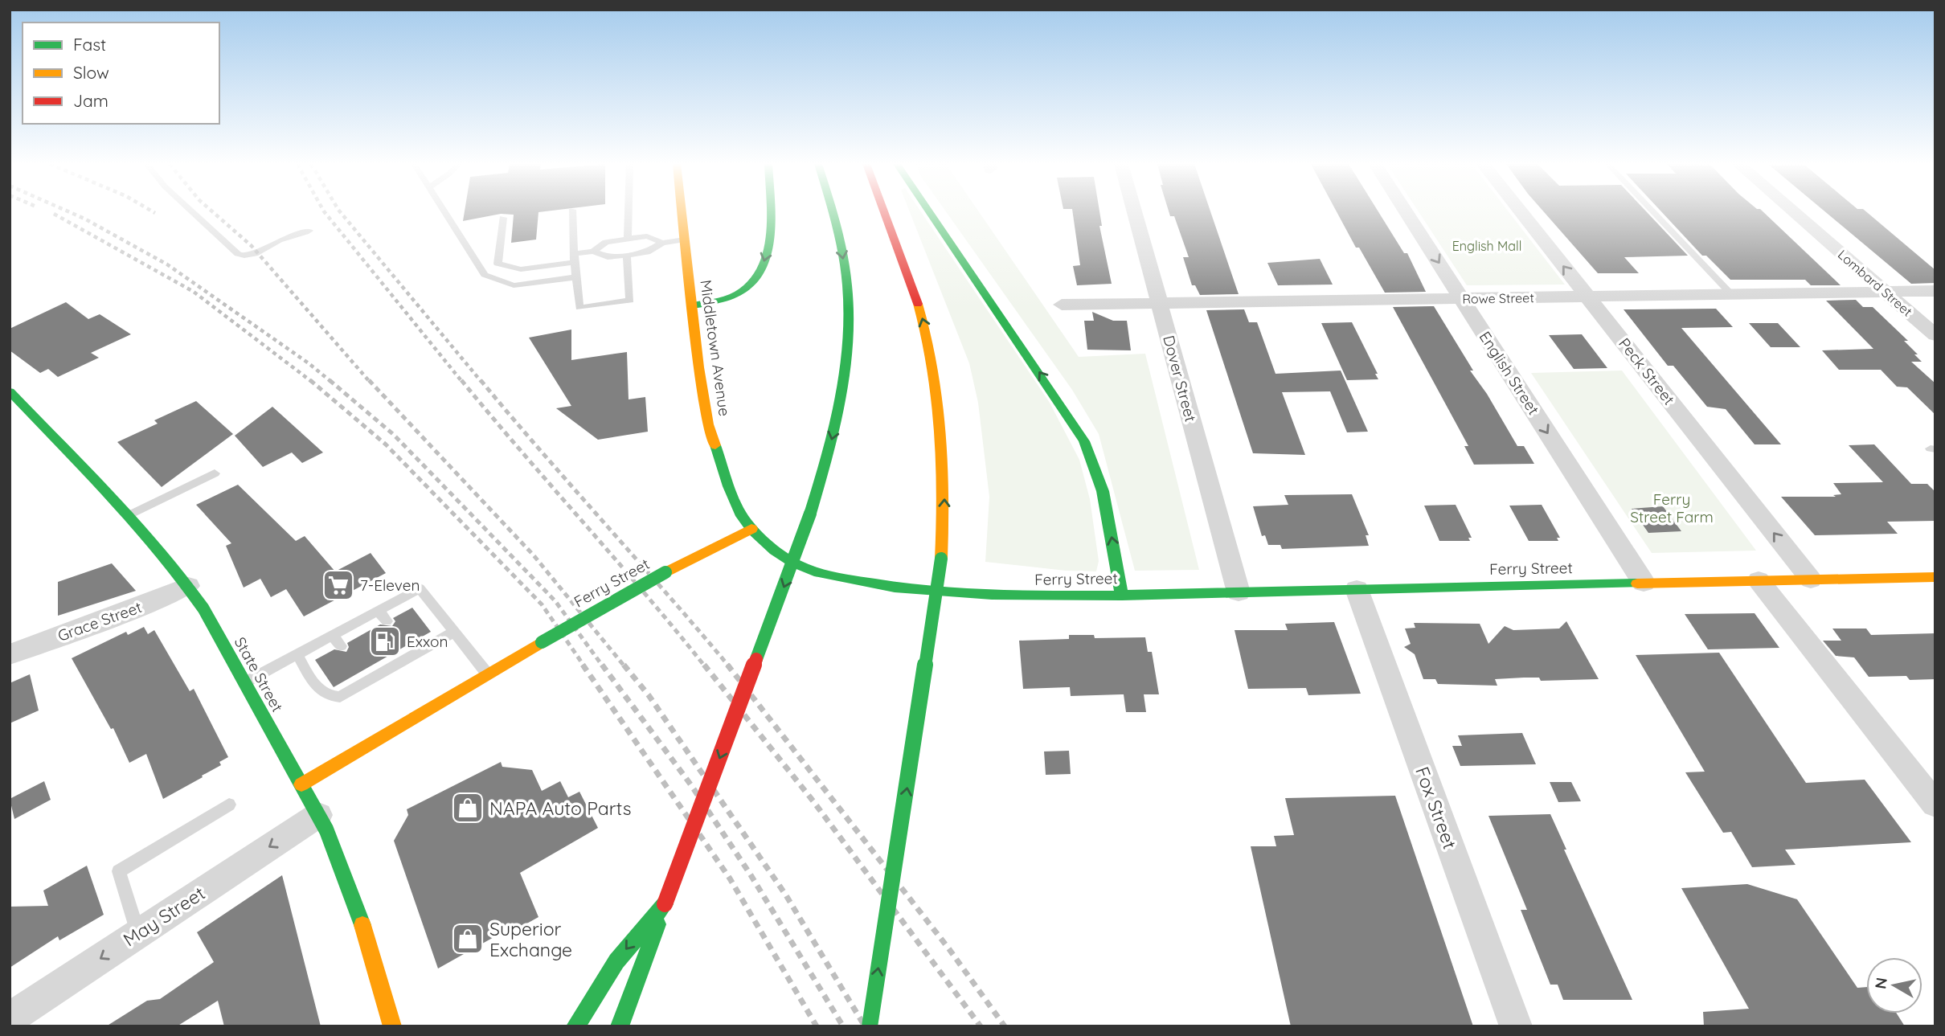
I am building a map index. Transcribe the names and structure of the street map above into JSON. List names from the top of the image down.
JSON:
{
  "streets": {
    "main road": ["Middletown Avenue", "Ferry Street", "State Street"],
    "street": [
      "Lombard Street",
      "Rowe Street",
      "Peck Street",
      "English Street",
      "Dover Street",
      "Grace Street",
      "Fox Street",
      "May Street"
    ]
  },
  "crossings": [
    ["Lombard Street", "Rowe Street"],
    ["Rowe Street", "Peck Street"],
    ["Rowe Street", "English Street"],
    ["Rowe Street", "Dover Street"],
    ["Middletown Avenue", "Ferry Street"],
    ["Peck Street", "Ferry Street"],
    ["English Street", "Ferry Street"],
    ["Dover Street", "Ferry Street"],
    ["Ferry Street", "State Street"],
    ["Ferry Street", "Fox Street"],
    ["Grace Street", "State Street"],
    ["State Street", "May Street"]
  ],
  "one_way": ["Peck Street", "English Street", "May Street"],
  "parks": ["English Mall", "Ferry Street Farm"],
  "places": {
    "supermarket": ["7-Eleven"],
    "fuel station": ["Exxon"],
    "shop": ["NAPA Auto Parts", "Superior Exchange"]
  },
  "legend": ["Fast", "Slow", "Jam"],
  "north": "left"
}
